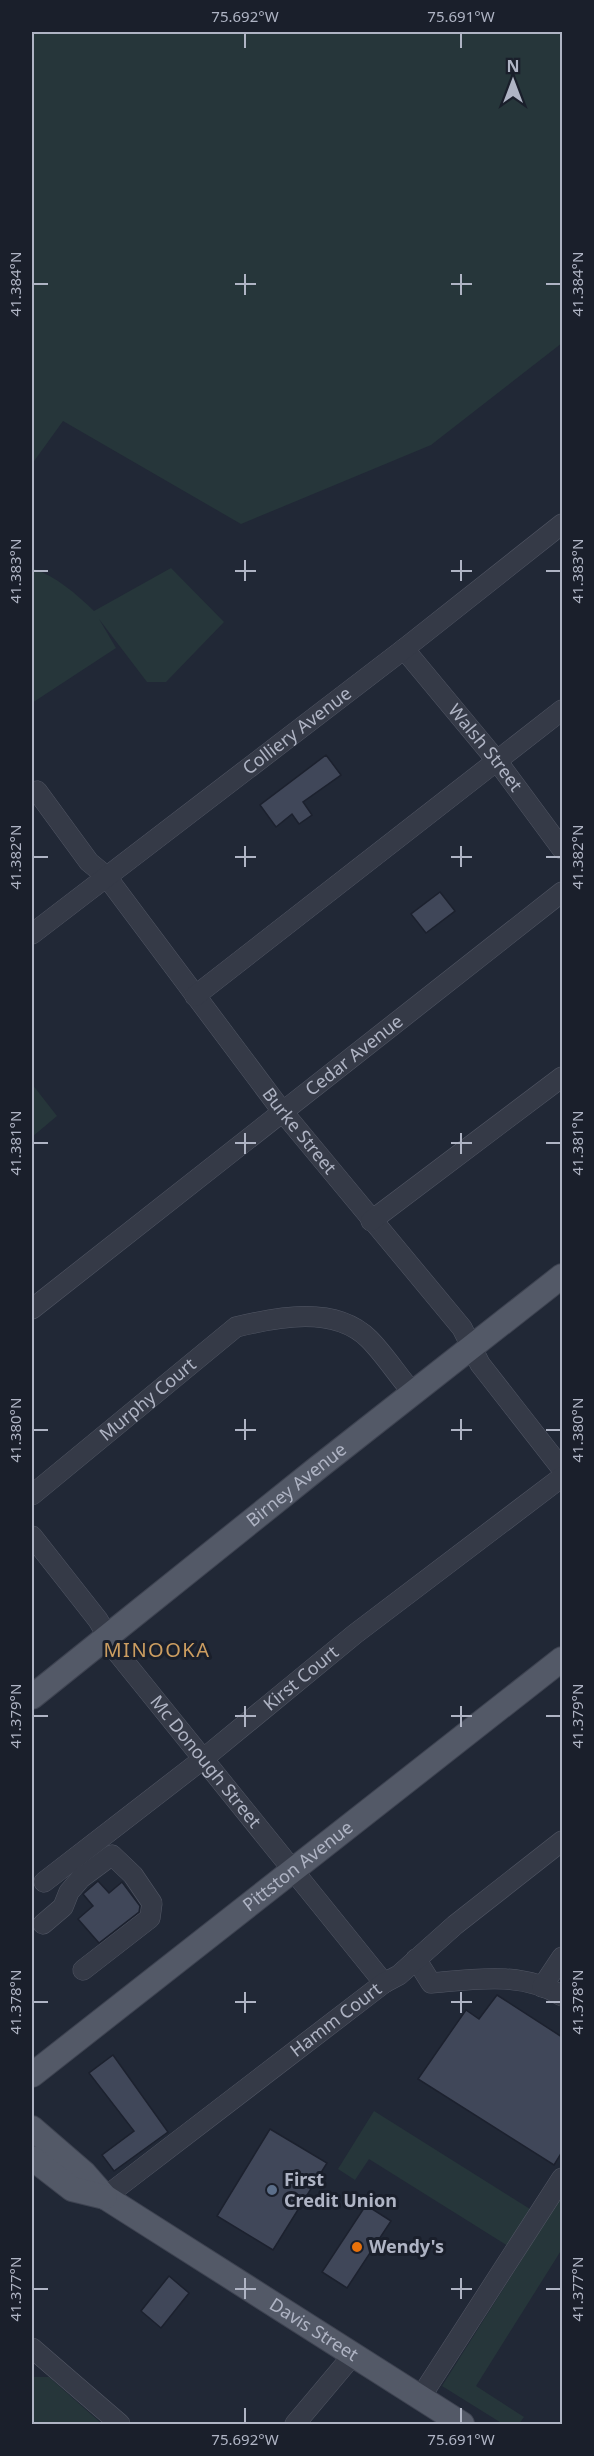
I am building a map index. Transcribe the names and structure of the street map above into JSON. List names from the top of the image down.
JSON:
{
  "streets": {
    "main road": ["Birney Avenue", "Pittston Avenue", "Davis Street"],
    "street": [
      "Colliery Avenue",
      "Walsh Street",
      "Cedar Avenue",
      "Burke Street",
      "Murphy Court",
      "Kirst Court",
      "Mc Donough Street",
      "Hamm Court"
    ]
  },
  "crossings": [
    ["Colliery Avenue", "Walsh Street"],
    ["Colliery Avenue", "Burke Street"],
    ["Cedar Avenue", "Burke Street"],
    ["Burke Street", "Birney Avenue"],
    ["Murphy Court", "Birney Avenue"],
    ["Birney Avenue", "Mc Donough Street"],
    ["Kirst Court", "Mc Donough Street"],
    ["Mc Donough Street", "Pittston Avenue"],
    ["Mc Donough Street", "Hamm Court"],
    ["Hamm Court", "Davis Street"]
  ],
  "districts": ["MINOOKA"],
  "places": ["First Credit Union", "Wendy's"],
  "north": "top",
  "coordinates": [
    "75.692°W",
    "75.691°W",
    "41.384°N",
    "41.383°N",
    "41.382°N",
    "41.381°N",
    "41.380°N",
    "41.379°N",
    "41.378°N",
    "41.377°N"
  ]
}
